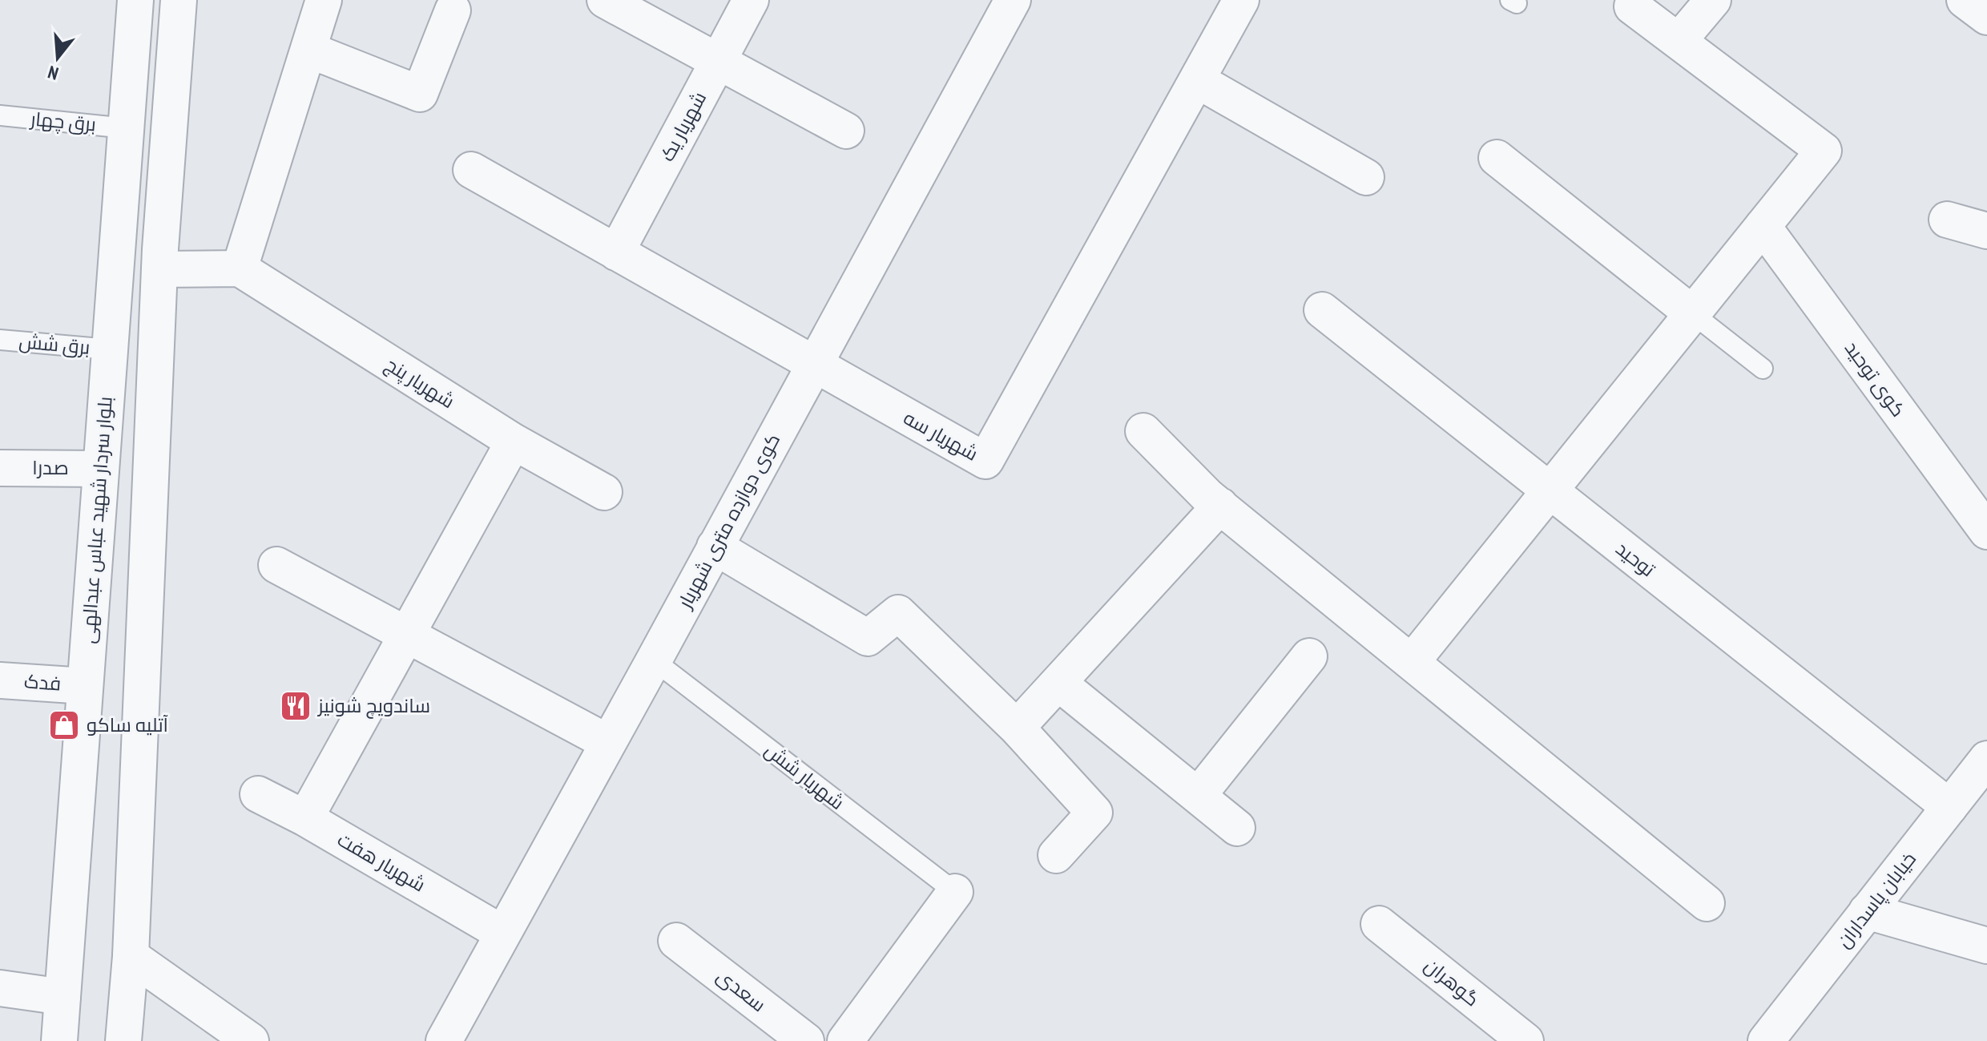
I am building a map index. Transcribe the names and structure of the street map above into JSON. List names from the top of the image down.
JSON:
{
  "streets": {
    "street": [
      "شهریار یک",
      "کوی توحید",
      "شهریار پنج",
      "شهریار سه",
      "صدرا",
      "بلوار سردار شهید عباس عبدالهی",
      "کوی دوازده متری شهریار",
      "توحید",
      "فدک",
      "شهریار هفت",
      "خیابان پاسداران",
      "گوهران",
      "سعدی"
    ],
    "lane": ["برق چهار", "برق شش", "شهریار شش"]
  },
  "crossings": [
    ["برق چهار", "بلوار سردار شهید عباس عبدالهی"],
    ["شهریار یک", "شهریار سه"],
    ["برق شش", "بلوار سردار شهید عباس عبدالهی"],
    ["شهریار سه", "کوی دوازده متری شهریار"],
    ["صدرا", "بلوار سردار شهید عباس عبدالهی"],
    ["بلوار سردار شهید عباس عبدالهی", "فدک"],
    ["کوی دوازده متری شهریار", "شهریار شش"],
    ["کوی دوازده متری شهریار", "شهریار هفت"],
    ["توحید", "خیابان پاسداران"]
  ],
  "places": {
    "restaurant": ["ساندویچ شونیز"],
    "shop": ["آتلیه ساکو"]
  },
  "north": "bottom"
}
